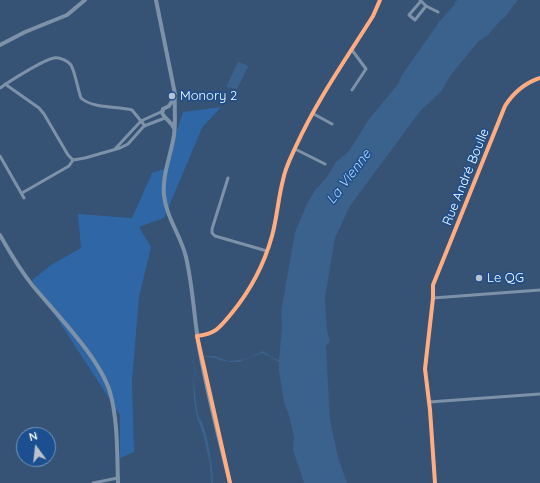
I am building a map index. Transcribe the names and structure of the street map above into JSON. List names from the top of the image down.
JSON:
{
  "streets": {
    "street": ["Rue André Boulle"]
  },
  "water": ["La Vienne"],
  "places": ["Monory 2", "Le QG"],
  "north": "top"
}
